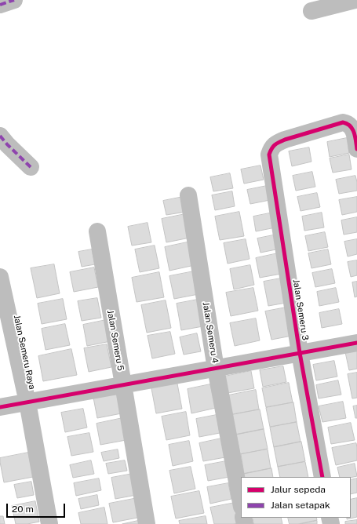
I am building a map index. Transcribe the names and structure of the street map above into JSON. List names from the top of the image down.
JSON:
{
  "streets": {
    "street": [
      "Jalan Semeru 3",
      "Jalan Semeru 4",
      "Jalan Semeru 5",
      "Jalan Semeru Raya"
    ]
  },
  "legend": ["Jalur sepeda", "Jalan setapak"],
  "scale_bar": "20 m"
}
